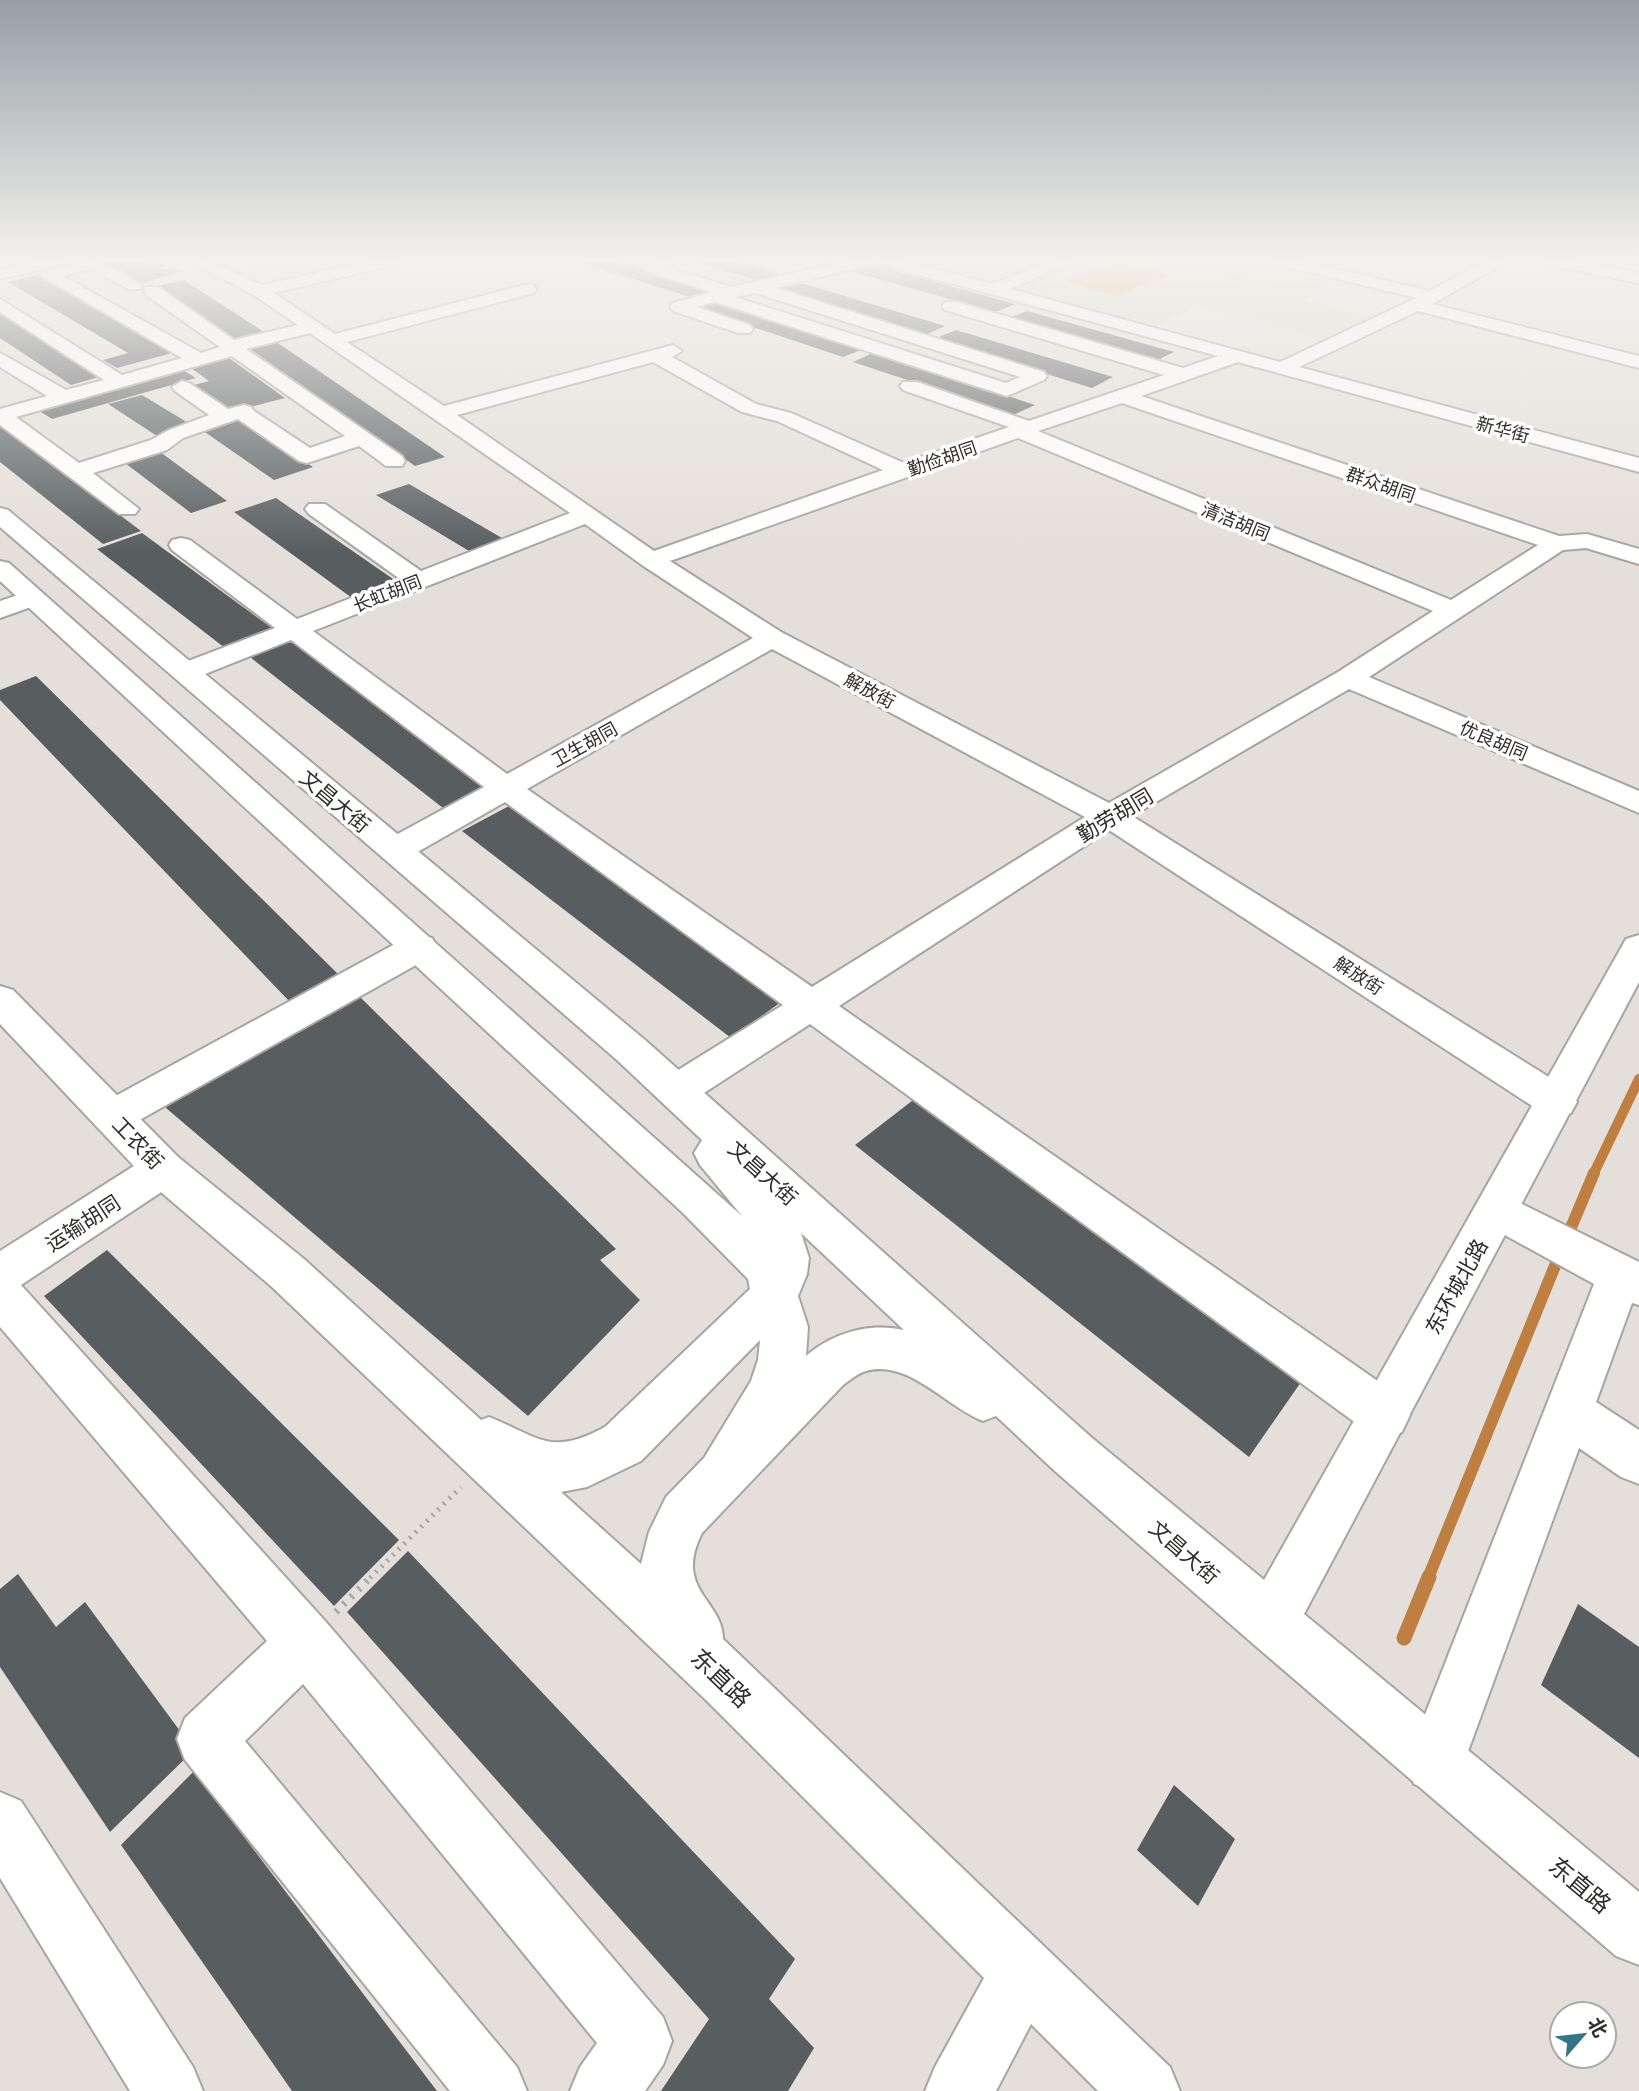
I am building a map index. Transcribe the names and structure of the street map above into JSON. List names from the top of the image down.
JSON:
{
  "streets": {
    "street": [
      "新华街",
      "勤俭胡同",
      "群众胡同",
      "清洁胡同",
      "长虹胡同",
      "解放街",
      "优良胡同",
      "卫生胡同",
      "文昌大街",
      "勤劳胡同",
      "工农街",
      "运输胡同",
      "东环城北路",
      "东直路"
    ]
  },
  "crossings": [
    ["新华街", "勤俭胡同"],
    ["勤俭胡同", "群众胡同"],
    ["勤俭胡同", "清洁胡同"],
    ["勤俭胡同", "解放街"],
    ["群众胡同", "勤劳胡同"],
    ["清洁胡同", "勤劳胡同"],
    ["长虹胡同", "解放街"],
    ["长虹胡同", "文昌大街"],
    ["解放街", "卫生胡同"],
    ["解放街", "勤劳胡同"],
    ["解放街", "东环城北路"],
    ["优良胡同", "勤劳胡同"],
    ["卫生胡同", "文昌大街"],
    ["文昌大街", "勤劳胡同"],
    ["文昌大街", "东环城北路"],
    ["文昌大街", "东直路"],
    ["工农街", "运输胡同"],
    ["工农街", "东直路"]
  ],
  "north": "top right"
}
